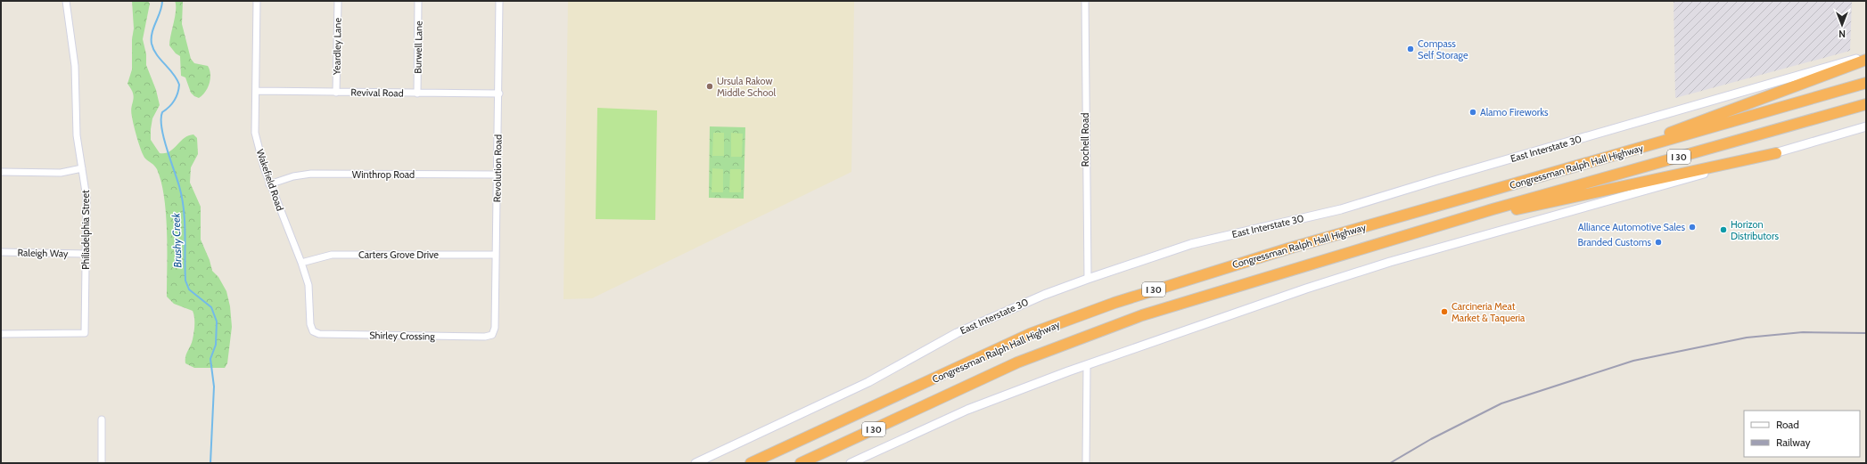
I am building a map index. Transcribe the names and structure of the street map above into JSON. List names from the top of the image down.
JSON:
{
  "streets": {
    "highway": ["I 30", "Congressman Ralph Hall Highway"],
    "main road": ["East Interstate 30"],
    "street": [
      "Yeardley Lane",
      "Burwell Lane",
      "Revival Road",
      "Rochell Road",
      "Revolution Road",
      "Winthrop Road",
      "Wakefield Road",
      "Philiadelphia Street",
      "Raleigh Way",
      "Carters Grove Drive",
      "Shirley Crossing"
    ]
  },
  "crossings": [
    ["Yeardley Lane", "Revival Road"],
    ["Burwell Lane", "Revival Road"],
    ["Revival Road", "Revolution Road"],
    ["Revival Road", "Wakefield Road"],
    ["Rochell Road", "East Interstate 30"],
    ["Revolution Road", "Winthrop Road"],
    ["Revolution Road", "Carters Grove Drive"],
    ["Revolution Road", "Shirley Crossing"],
    ["Winthrop Road", "Wakefield Road"],
    ["Wakefield Road", "Carters Grove Drive"],
    ["Wakefield Road", "Shirley Crossing"],
    ["Philiadelphia Street", "Raleigh Way"]
  ],
  "water": ["Brushy Creek"],
  "places": [
    "Compass Self Storage",
    "Ursula Rakow Middle School",
    "Alamo Fireworks",
    "Alliance Automotive Sales",
    "Horizon Distributors",
    "Branded Customs",
    "Carcineria Meat Market & Taqueria"
  ],
  "legend": ["Road", "Railway"],
  "north": "bottom"
}
